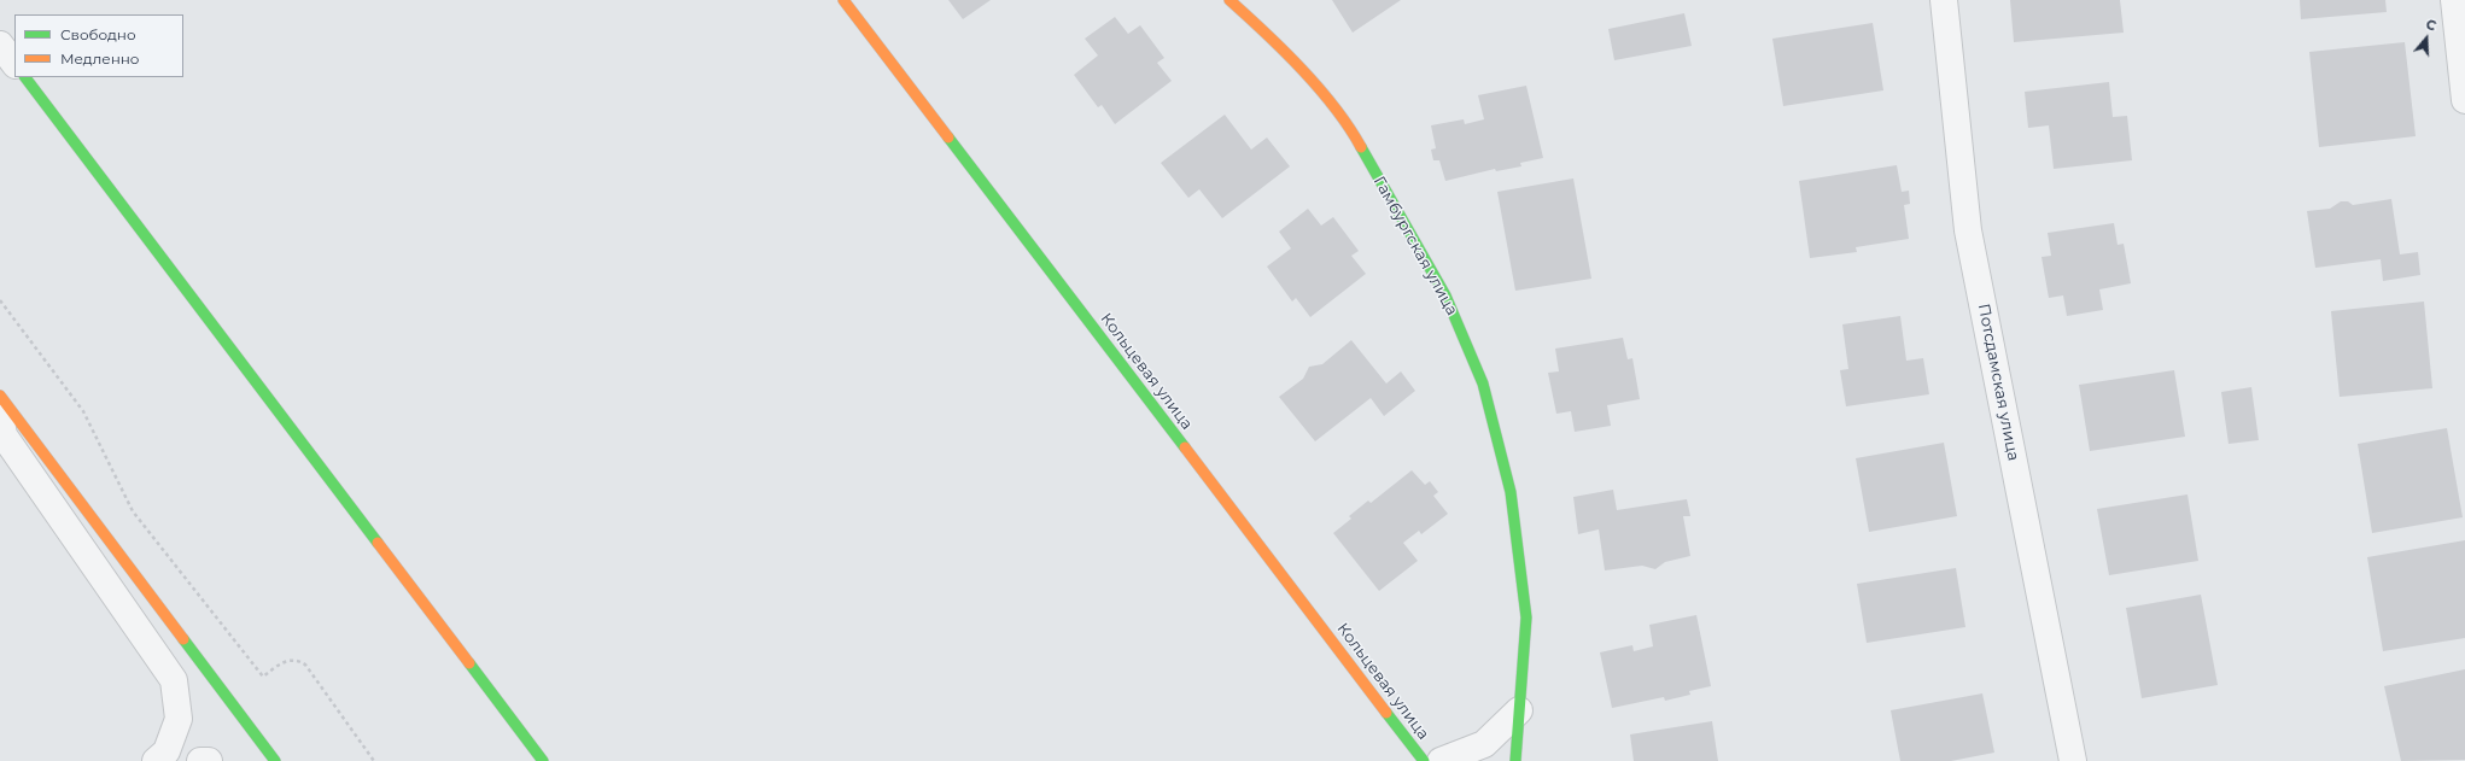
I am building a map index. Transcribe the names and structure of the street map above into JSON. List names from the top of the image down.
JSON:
{
  "streets": {
    "street": ["Гамбургская улица", "Кольцевая улица", "Потсдамская улица"]
  },
  "legend": ["Свободно", "Медленно"],
  "north": "top"
}
